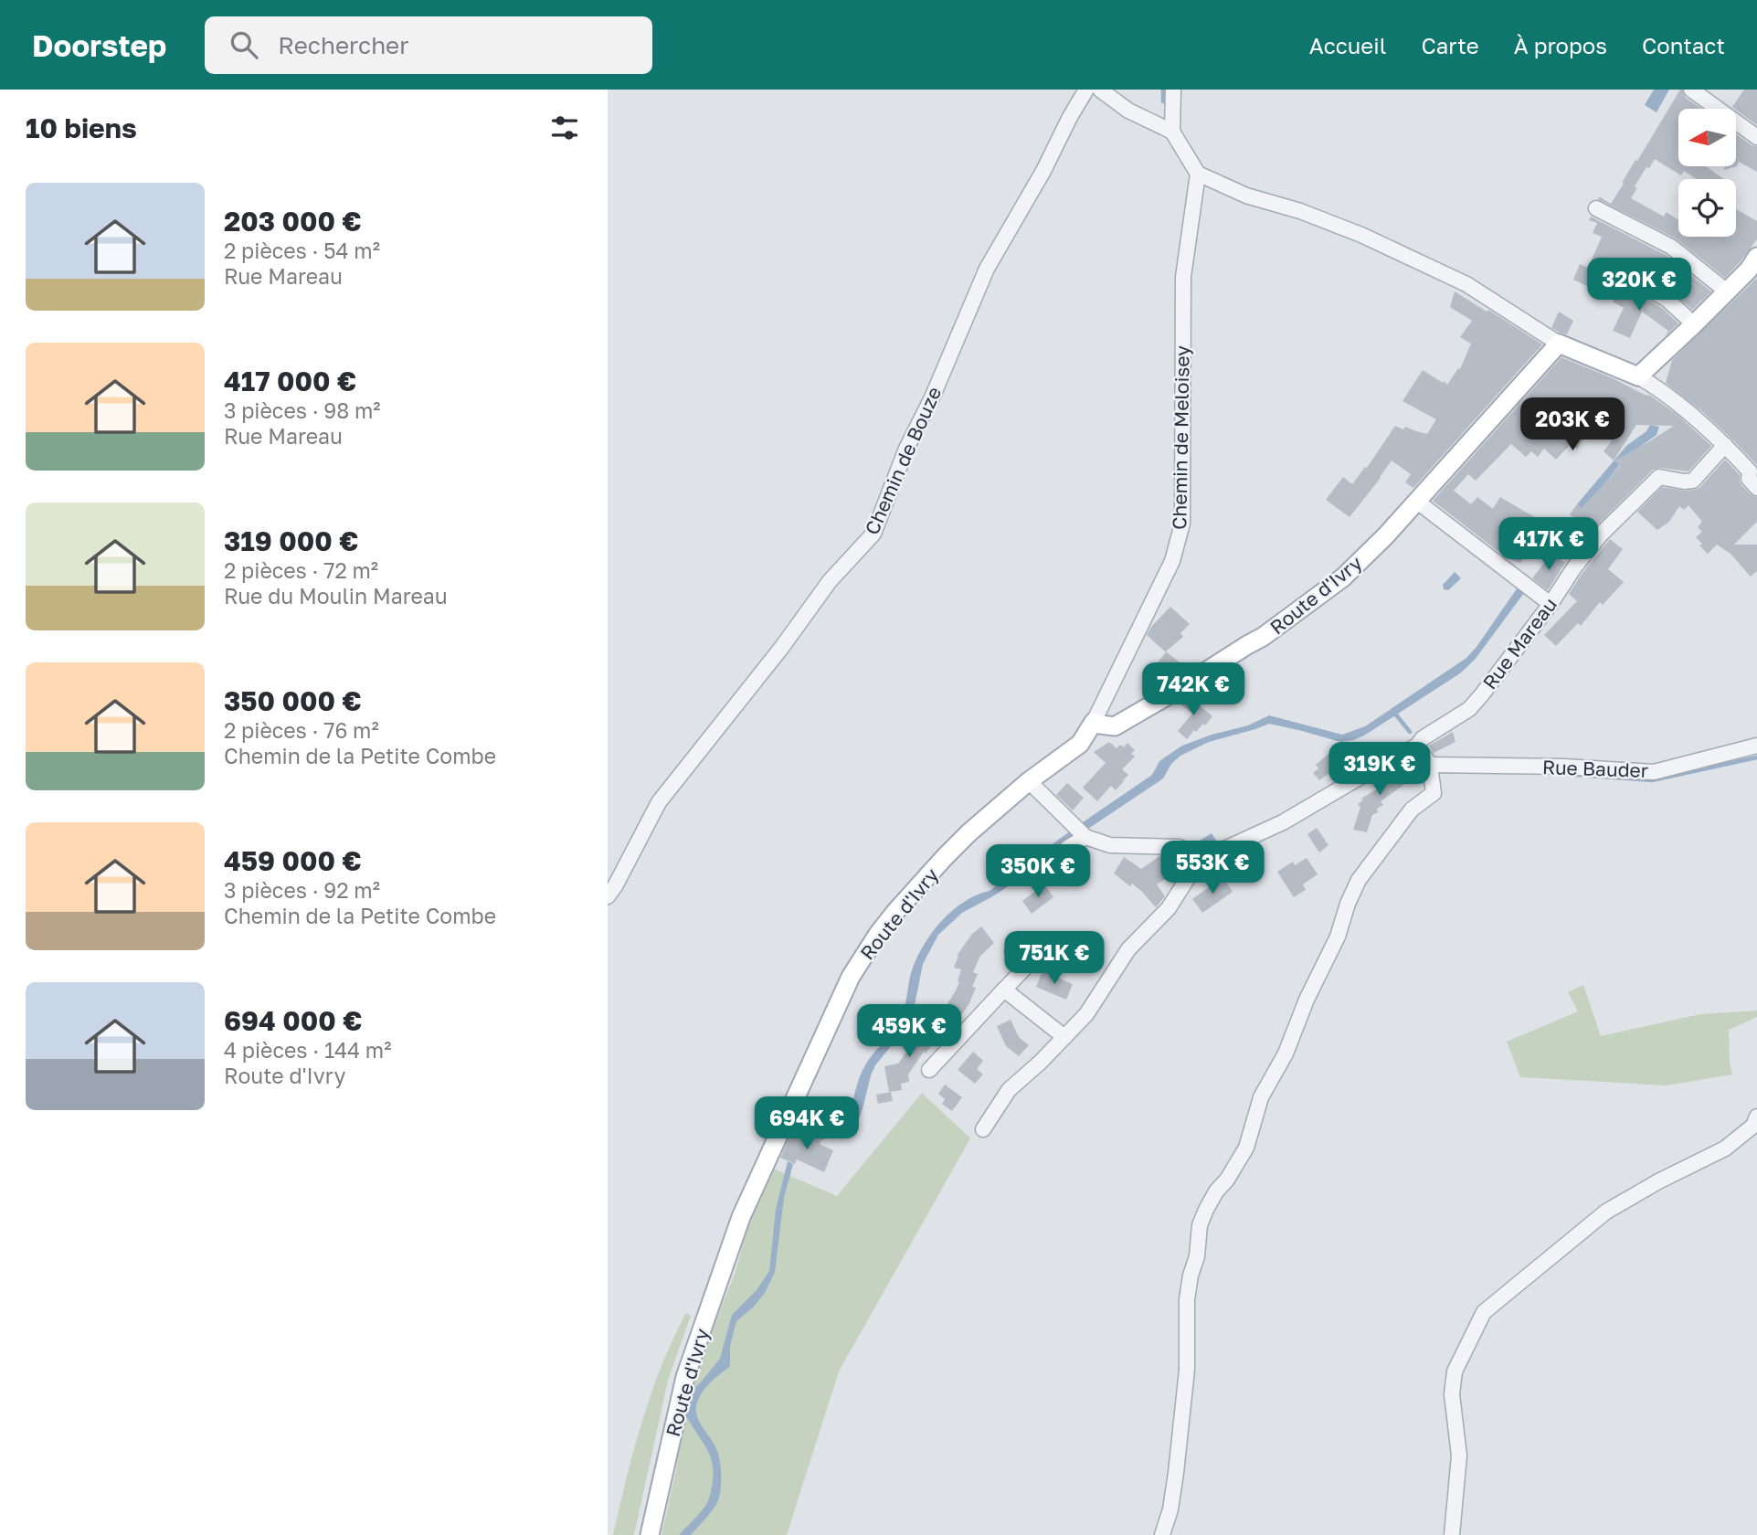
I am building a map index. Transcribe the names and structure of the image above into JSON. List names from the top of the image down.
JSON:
{
  "streets": {
    "main road": ["Route d'Ivry"],
    "street": [
      "Chemin de Meloisey",
      "Chemin de Bouze",
      "Rue Mareau",
      "Rue Bauder"
    ]
  },
  "crossings": [
    ["Chemin de Meloisey", "Route d'Ivry"]
  ],
  "north": "left",
  "page": {
    "header": "Doorstep",
    "search": "Rechercher",
    "nav": [
      "Accueil",
      "Carte",
      "À propos",
      "Contact"
    ],
    "heading": "10 biens",
    "list": [
      {
        "name": "203 000 €",
        "note": "2 pièces · 54 m² · Rue Mareau"
      },
      {
        "name": "417 000 €",
        "note": "3 pièces · 98 m² · Rue Mareau"
      },
      {
        "name": "319 000 €",
        "note": "2 pièces · 72 m² · Rue du Moulin Mareau"
      },
      {
        "name": "350 000 €",
        "note": "2 pièces · 76 m² · Chemin de la Petite Combe"
      },
      {
        "name": "459 000 €",
        "note": "3 pièces · 92 m² · Chemin de la Petite Combe"
      },
      {
        "name": "694 000 €",
        "note": "4 pièces · 144 m² · Route d'Ivry"
      }
    ],
    "price": [
      "320K €",
      "203K €",
      "417K €",
      "742K €",
      "319K €",
      "553K €",
      "350K €",
      "751K €",
      "459K €",
      "694K €"
    ]
  }
}
